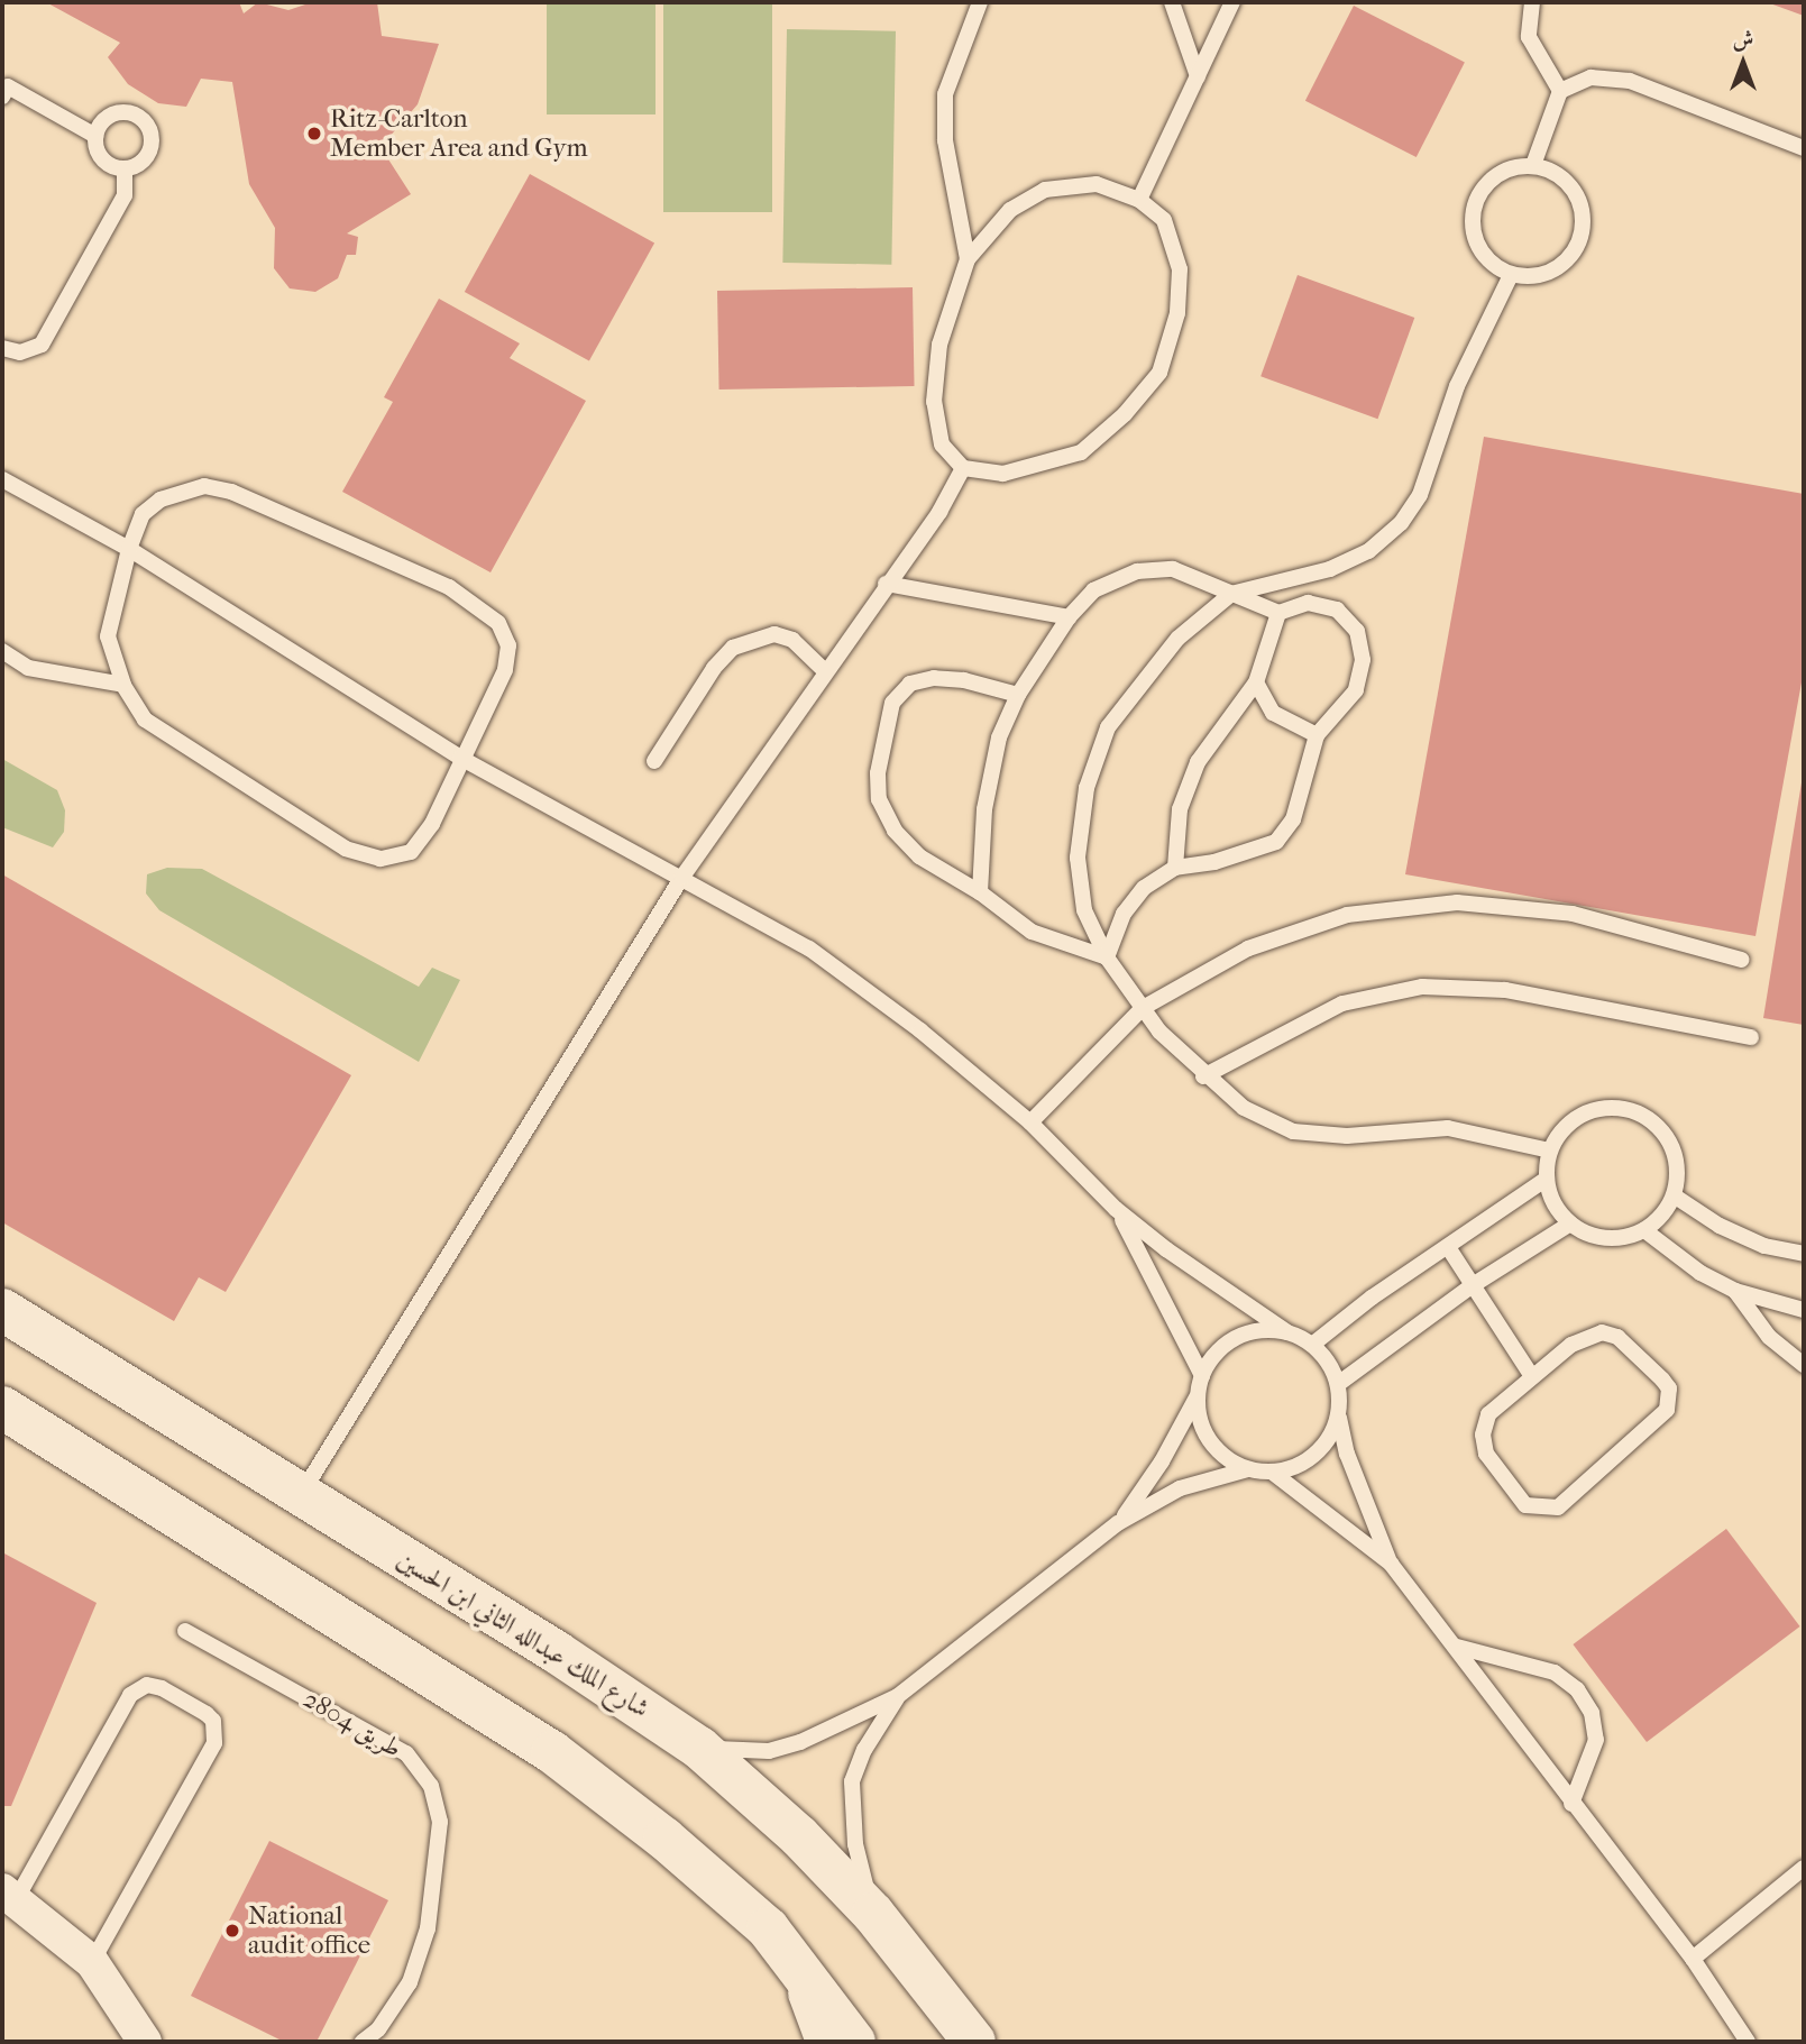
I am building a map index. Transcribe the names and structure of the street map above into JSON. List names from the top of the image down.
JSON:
{
  "streets": {
    "main road": ["شارع الملك عبدالله الثاني ابن الحسين"],
    "lane": ["طريق 2804"]
  },
  "places": ["Ritz-Carlton Member Area and Gym", "National audit office"],
  "north": "top"
}
